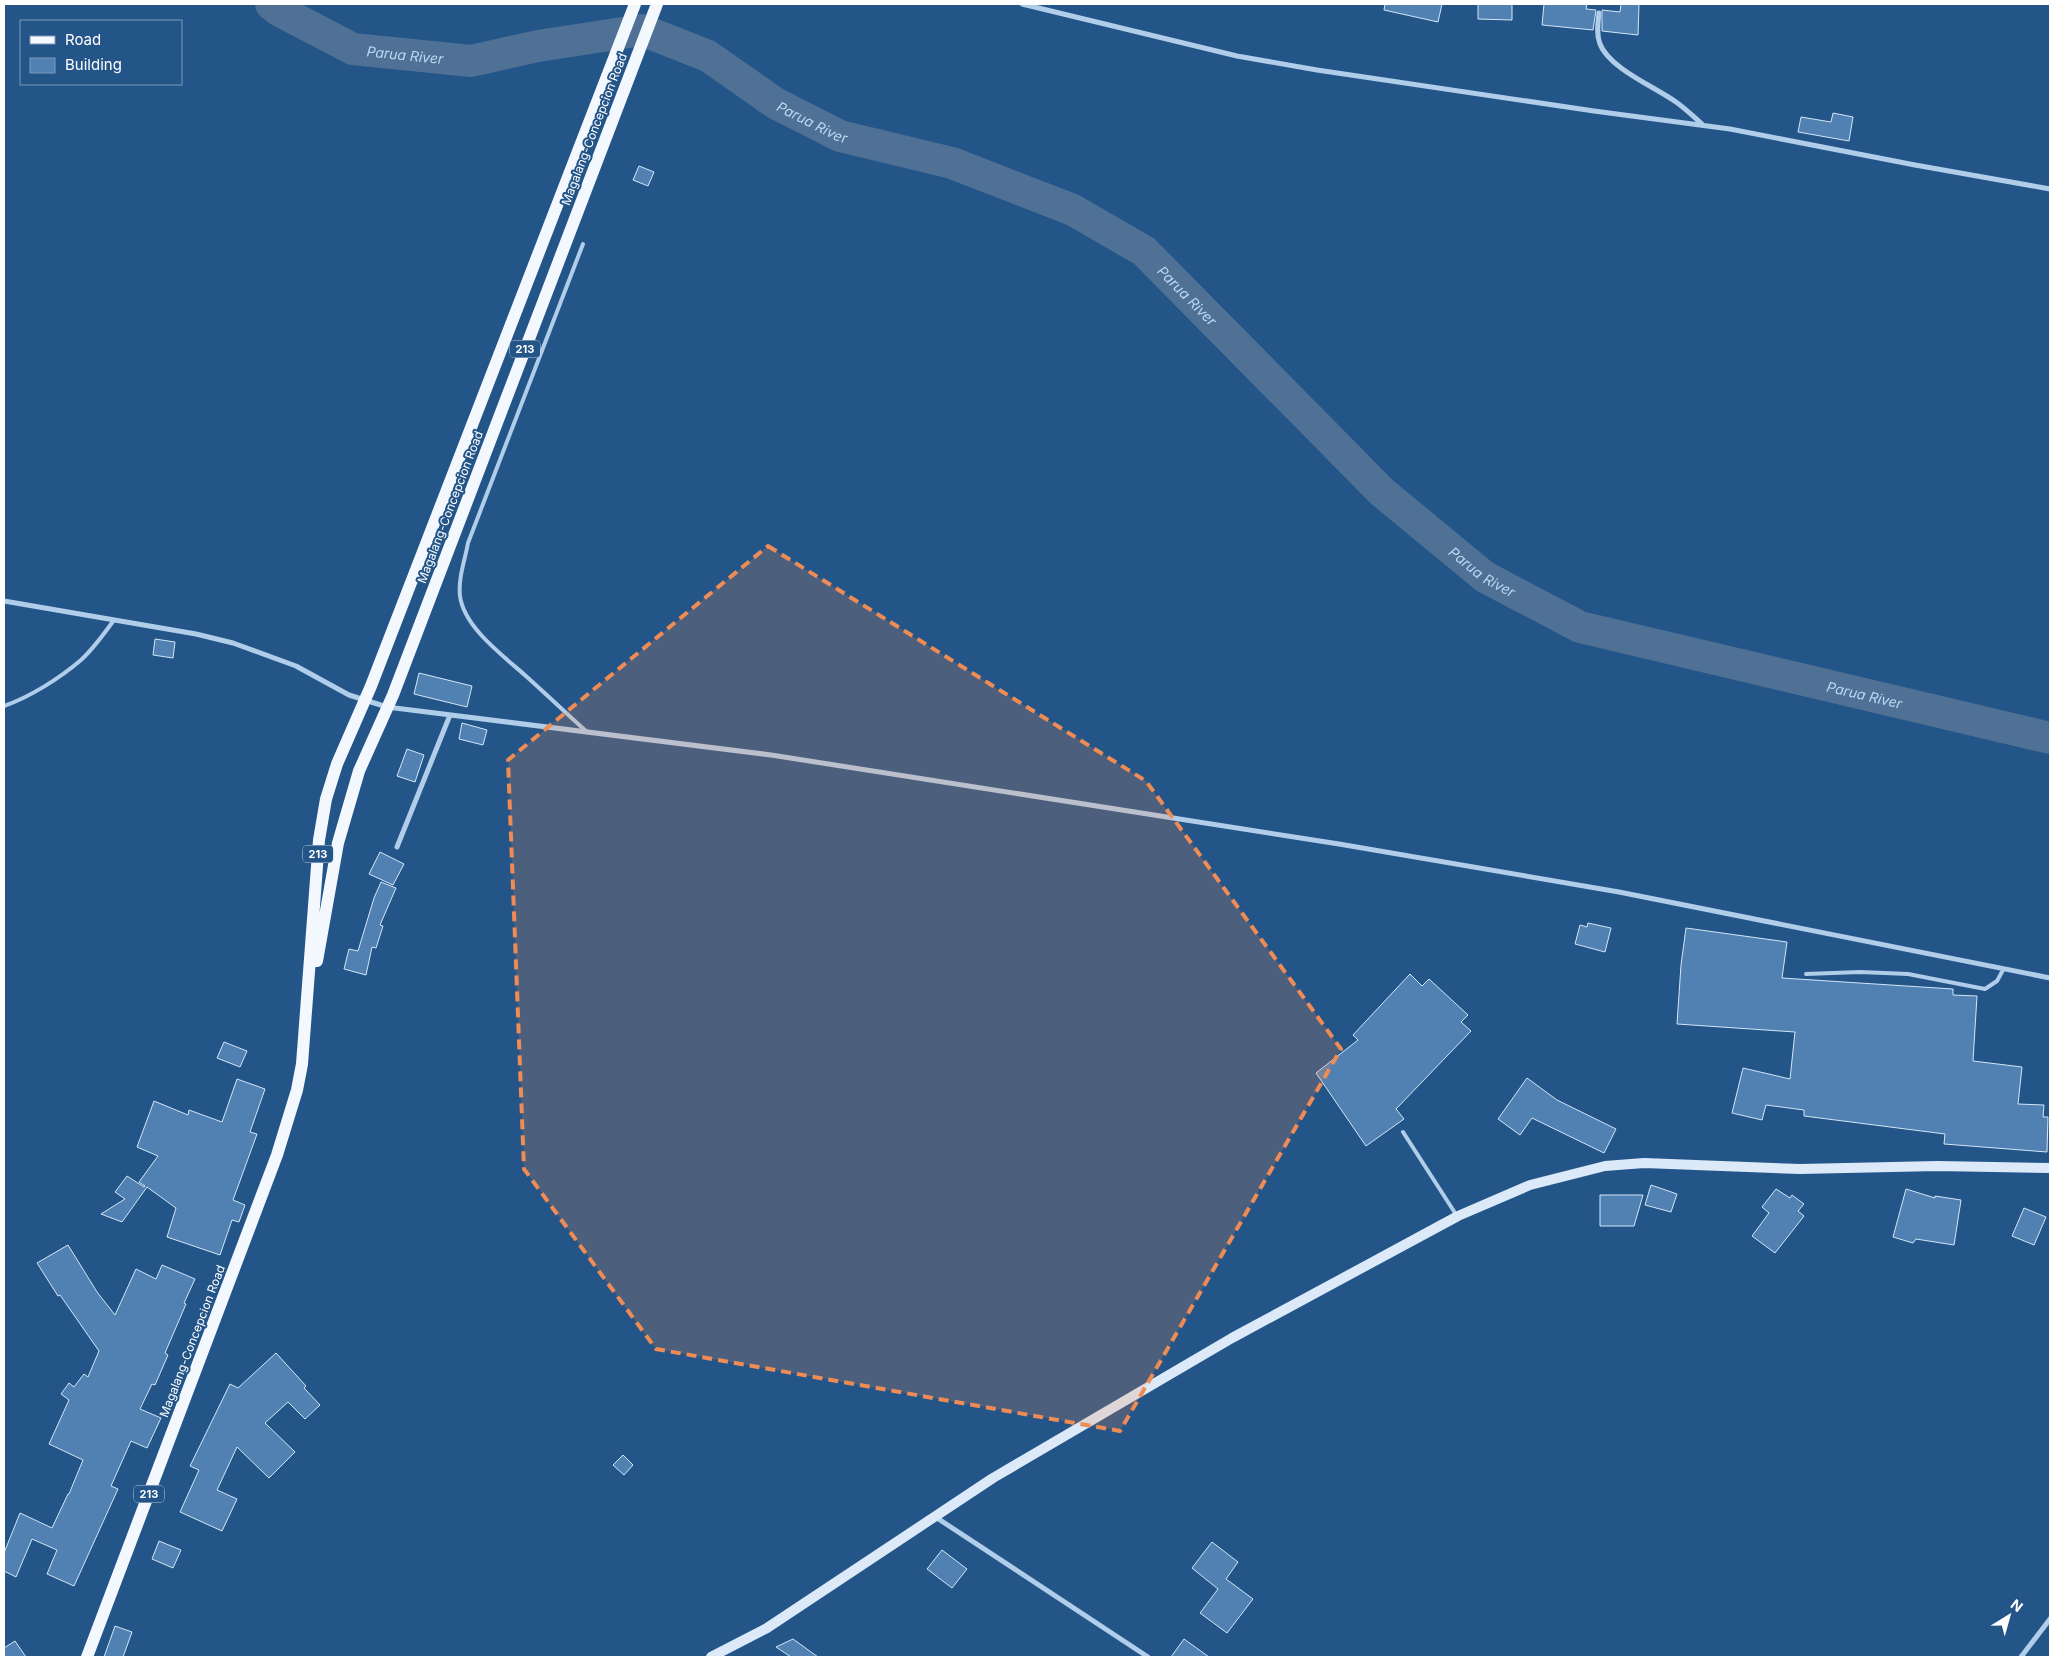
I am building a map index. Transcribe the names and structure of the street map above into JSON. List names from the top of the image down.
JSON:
{
  "streets": {
    "main road": ["Magalang-Concepcion Road", "213"]
  },
  "water": ["Parua River"],
  "legend": ["Road", "Building"],
  "north": "top right"
}
